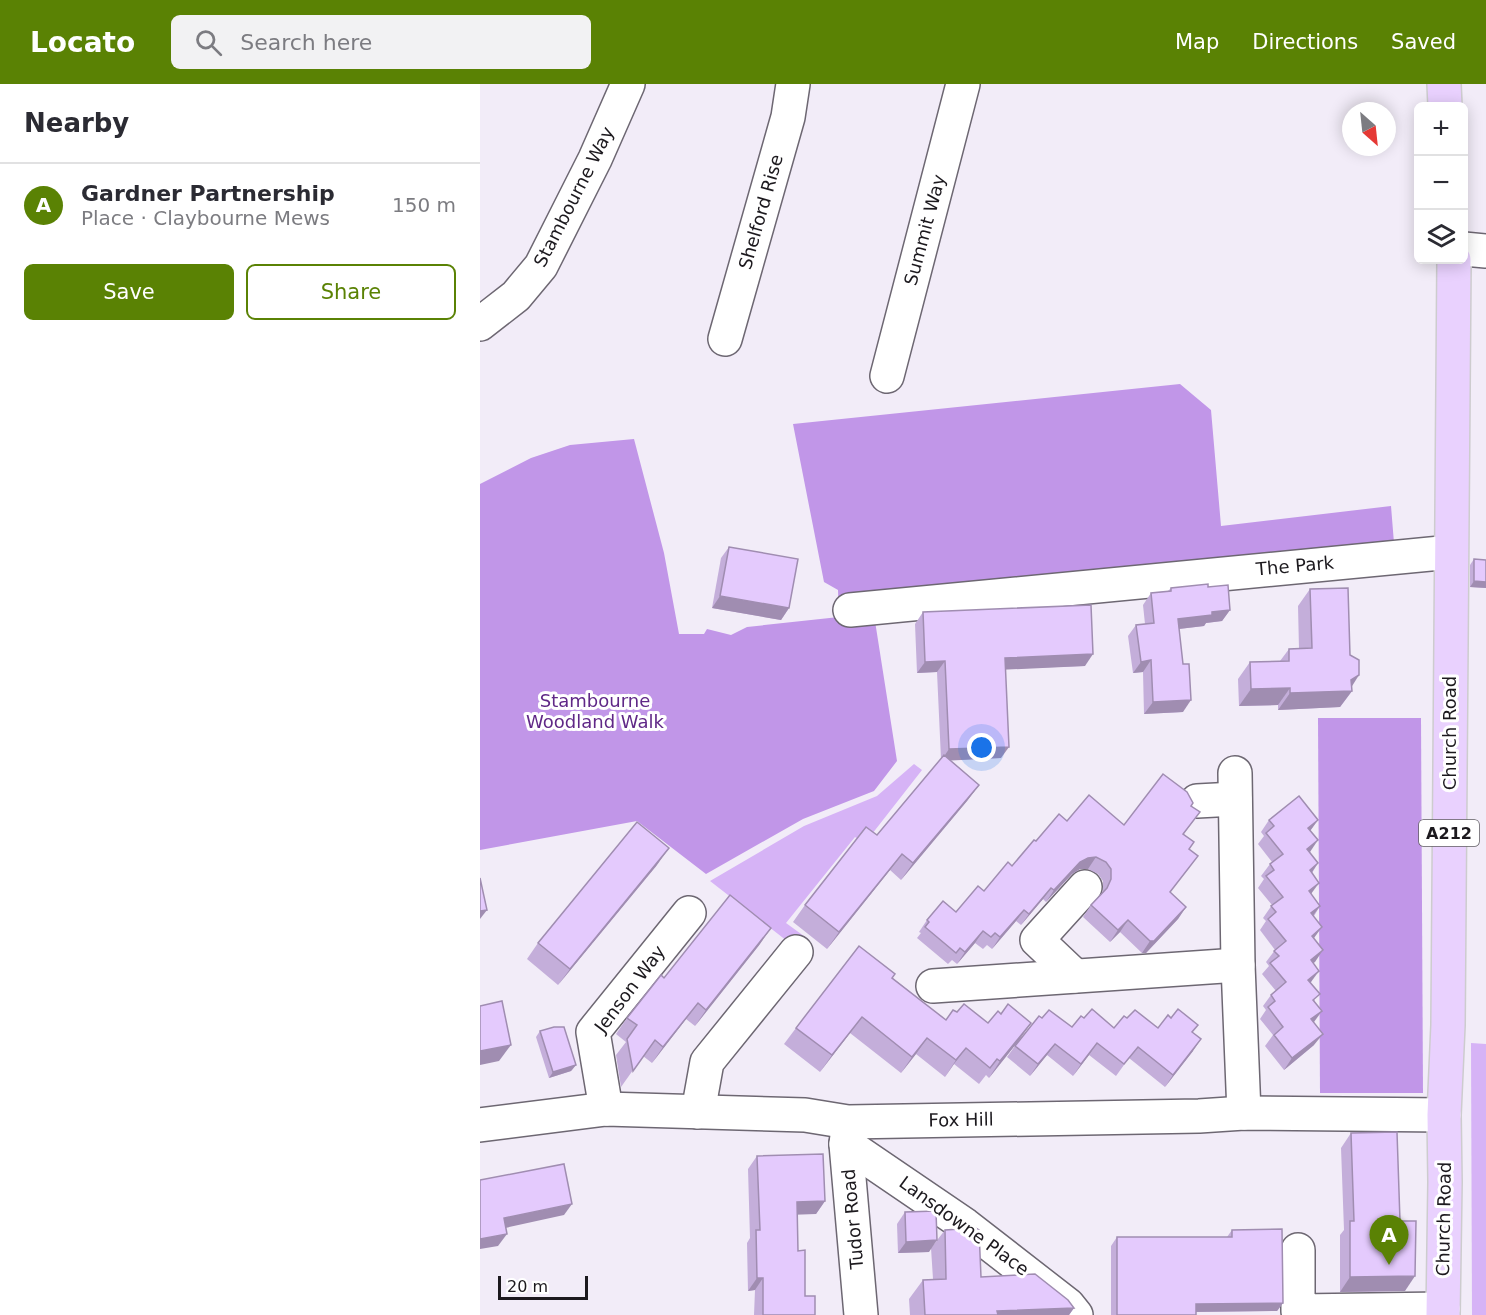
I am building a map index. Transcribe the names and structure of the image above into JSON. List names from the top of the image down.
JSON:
{
  "streets": {
    "main road": ["Church Road", "A212"],
    "street": [
      "Stambourne Way",
      "Shelford Rise",
      "Summit Way",
      "The Park",
      "Jenson Way",
      "Fox Hill",
      "Tudor Road",
      "Lansdowne Place"
    ]
  },
  "crossings": [
    ["The Park", "Church Road"],
    ["Church Road", "Fox Hill"],
    ["Jenson Way", "Fox Hill"],
    ["Fox Hill", "Tudor Road"],
    ["Fox Hill", "Lansdowne Place"],
    ["Tudor Road", "Lansdowne Place"]
  ],
  "parks": ["Stambourne Woodland Walk"],
  "scale_bar": "20 m",
  "north": "bottom right",
  "page": {
    "header": "Locato",
    "search": "Search here",
    "nav": ["Map", "Directions", "Saved"],
    "heading": "Nearby",
    "map_buttons": ["+", "−"],
    "list": [
      {
        "mark": "A",
        "name": "Gardner Partnership",
        "note": "Place · Claybourne Mews",
        "value": "150 m"
      }
    ],
    "buttons": ["Save", "Share"],
    "pins": "A",
    "scale": "20 m"
  }
}
